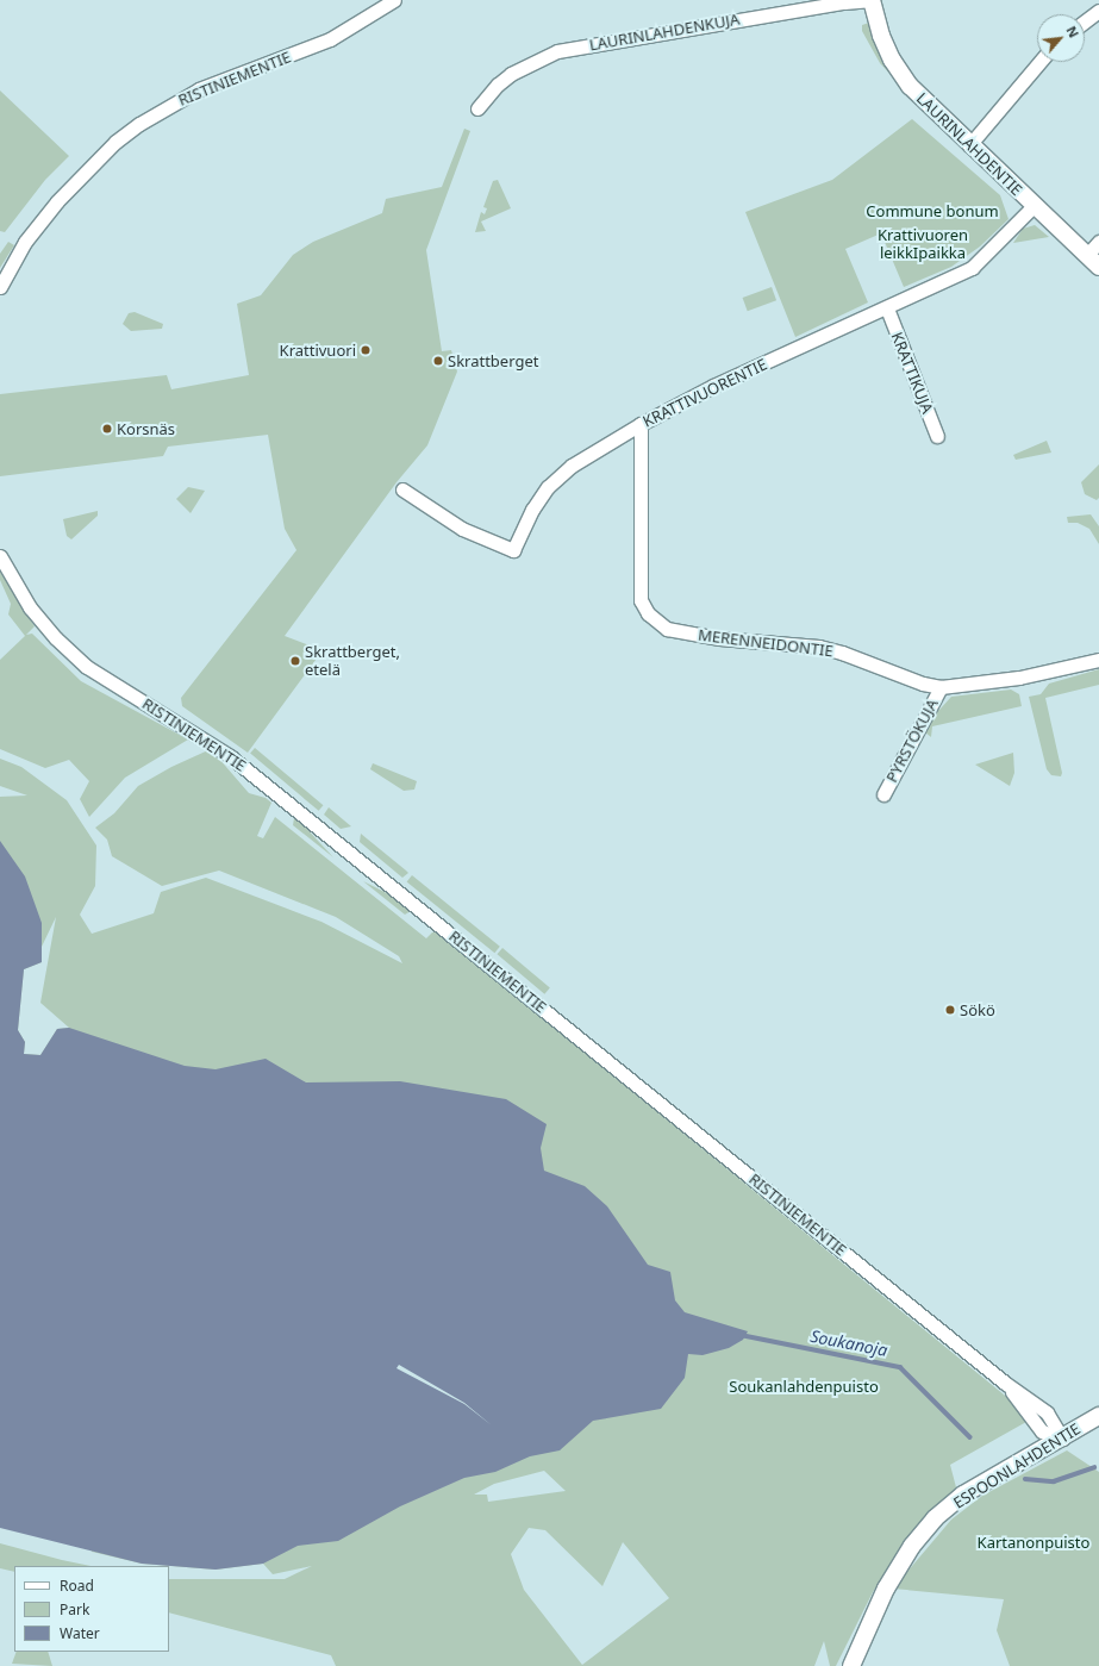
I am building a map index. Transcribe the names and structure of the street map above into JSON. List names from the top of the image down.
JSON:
{
  "streets": {
    "street": [
      "LAURINLAHDENKUJA",
      "RISTINIEMENTIE",
      "LAURINLAHDENTIE",
      "KRATTIKUJA",
      "KRATTIVUORENTIE",
      "MERENNEIDONTIE",
      "PYRSTÖKUJA",
      "ESPOONLAHDENTIE"
    ]
  },
  "crossings": [
    ["LAURINLAHDENKUJA", "LAURINLAHDENTIE"],
    ["RISTINIEMENTIE", "ESPOONLAHDENTIE"],
    ["LAURINLAHDENTIE", "KRATTIVUORENTIE"],
    ["KRATTIKUJA", "KRATTIVUORENTIE"],
    ["KRATTIVUORENTIE", "MERENNEIDONTIE"],
    ["MERENNEIDONTIE", "PYRSTÖKUJA"]
  ],
  "water": ["Soukanoja"],
  "parks": [
    "Commune bonum",
    "Krattivuoren leikkIpaikka",
    "Soukanlahdenpuisto",
    "Kartanonpuisto"
  ],
  "places": [
    "Krattivuori",
    "Skrattberget",
    "Korsnäs",
    "Skrattberget, etelä",
    "Sökö"
  ],
  "legend": ["Road", "Park", "Water"],
  "north": "top right"
}
